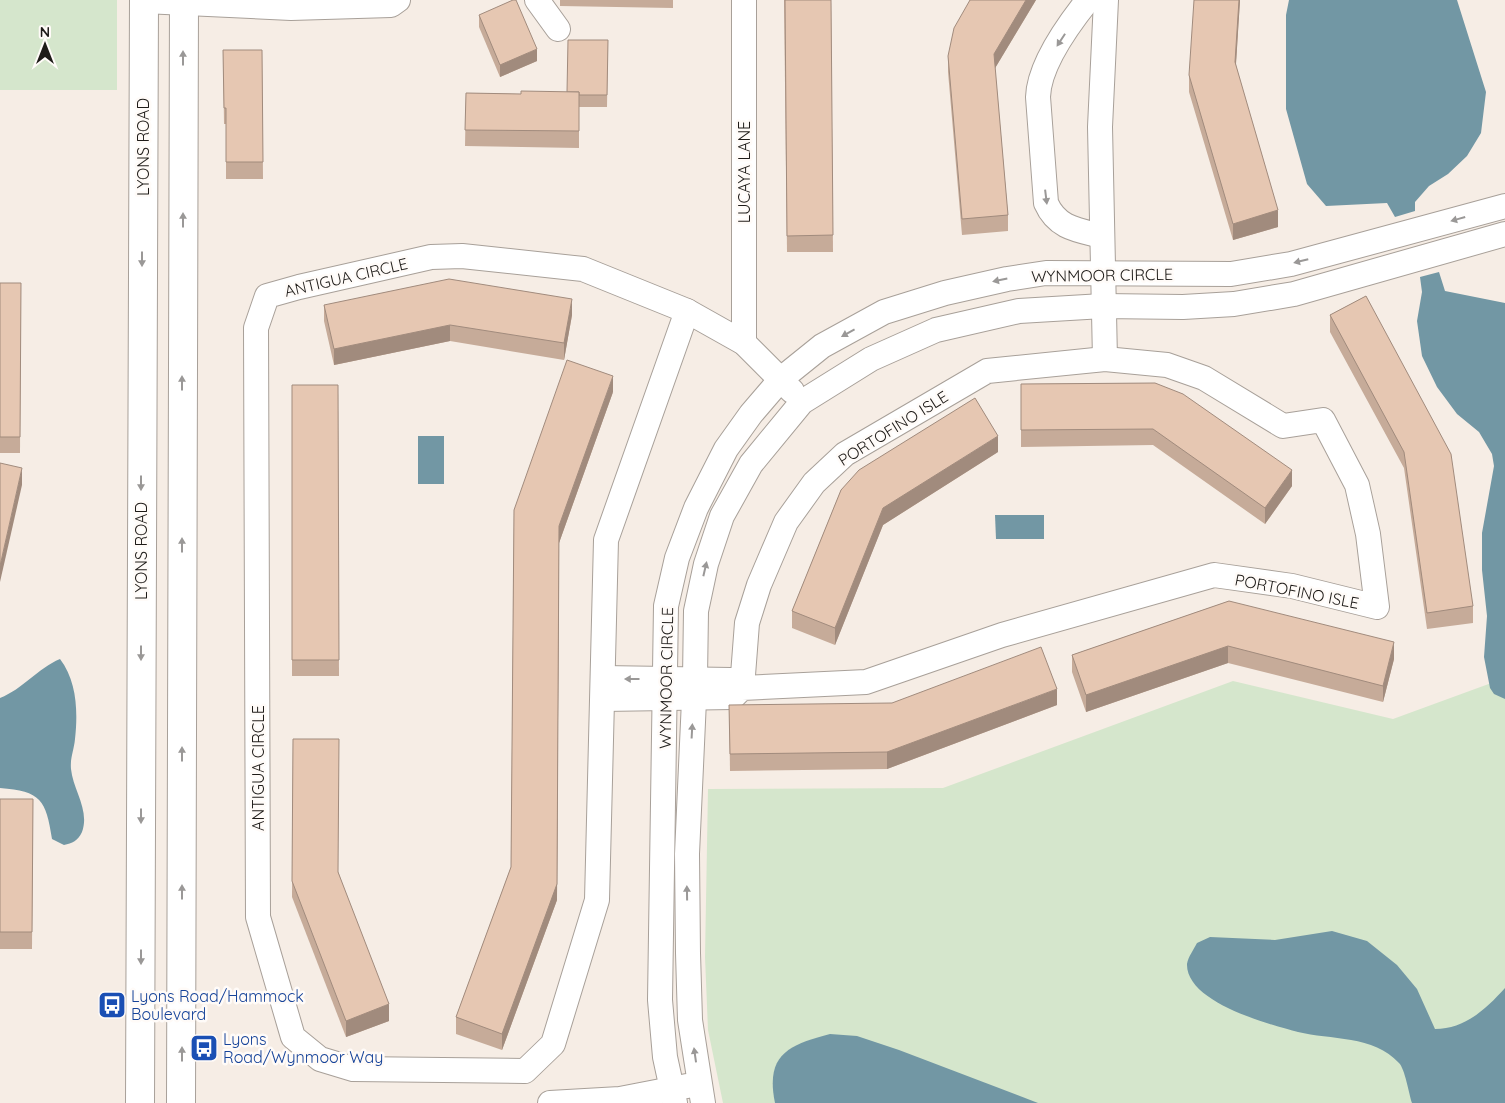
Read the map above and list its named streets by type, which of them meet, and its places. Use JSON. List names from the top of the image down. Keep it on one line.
{"streets":{"main road":["LYONS ROAD"],"street":["LUCAYA LANE","WYNMOOR CIRCLE","ANTIGUA CIRCLE","PORTOFINO ISLE"]},"crossings":[["LUCAYA LANE","ANTIGUA CIRCLE"],["WYNMOOR CIRCLE","ANTIGUA CIRCLE"],["WYNMOOR CIRCLE","PORTOFINO ISLE"]],"places":{"bus stop":["Lyons Road/Hammock Boulevard","Lyons Road/Wynmoor Way"]},"north":"top"}
